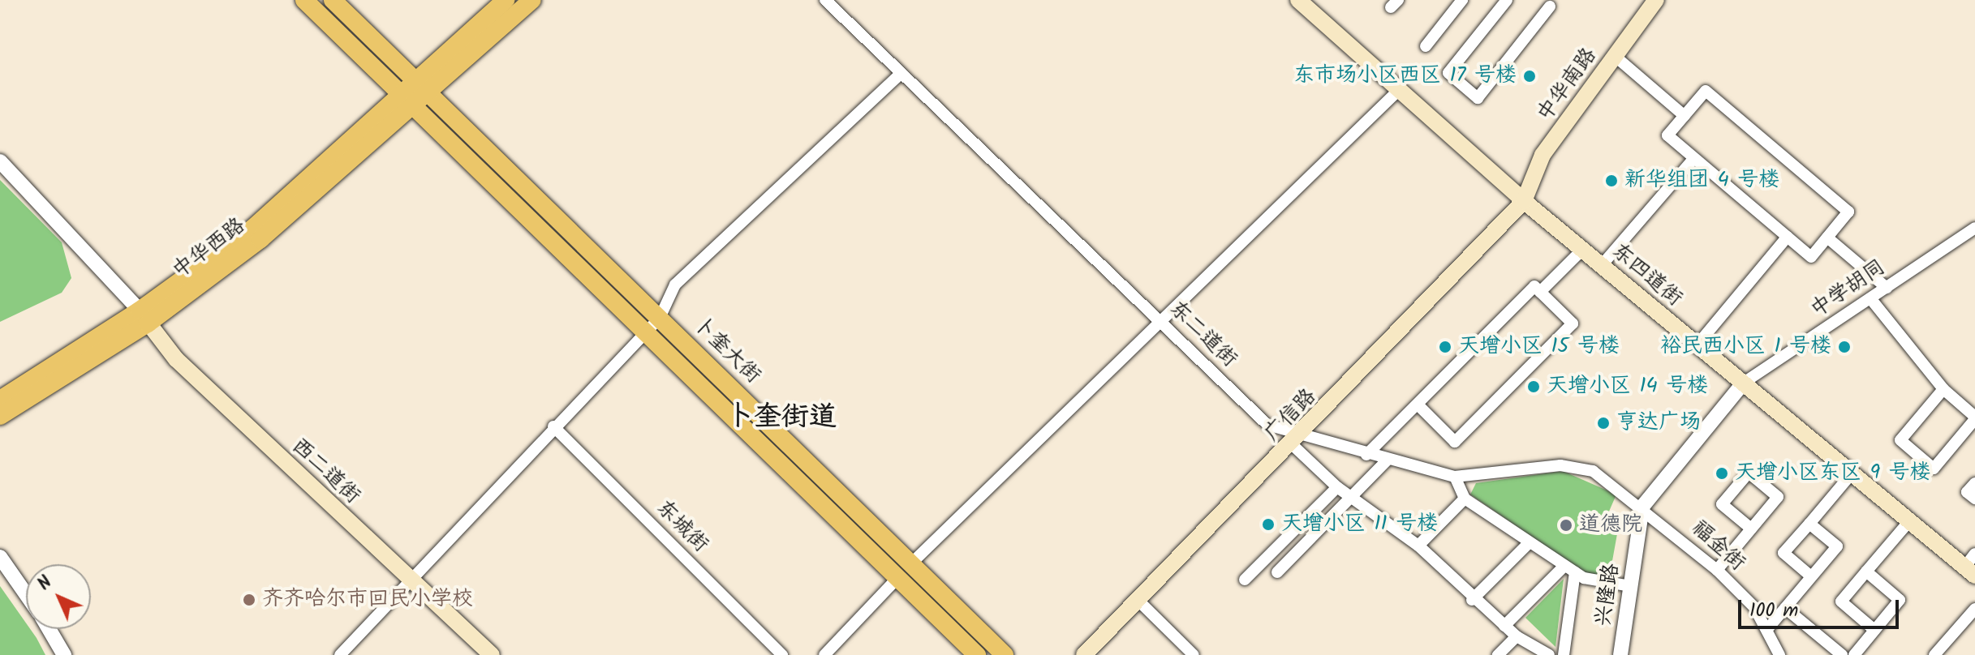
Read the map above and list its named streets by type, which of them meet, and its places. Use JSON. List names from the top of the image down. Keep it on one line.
{"streets":{"main road":["中华南路","中华西路","东四道街","卜奎大街","广信路","西二道街"],"street":["中学胡同","东二道街","东城街","福金街","兴隆路"]},"crossings":[["中华南路","东四道街"],["中华南路","广信路"],["中华西路","卜奎大街"],["中华西路","西二道街"],["东四道街","中学胡同"],["东四道街","广信路"],["东二道街","广信路"],["东二道街","福金街"],["东二道街","兴隆路"],["福金街","兴隆路"]],"districts":["卜奎街道"],"places":["东市场小区西区 17 号楼","新华组团 4 号楼","天增小区 15 号楼","裕民西小区 1 号楼","天增小区 14 号楼","亨达广场","天增小区东区 9 号楼","天增小区 11 号楼","道德院","齐齐哈尔市回民小学校"],"scale_bar":"100 m","north":"top left"}
